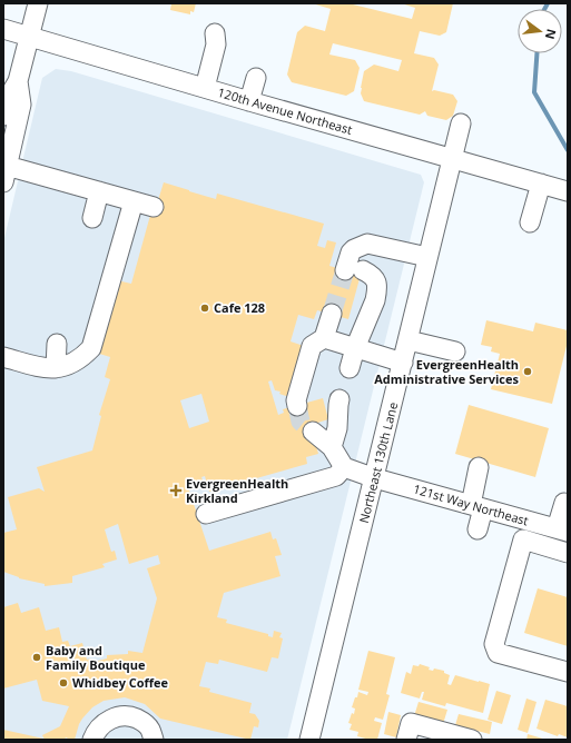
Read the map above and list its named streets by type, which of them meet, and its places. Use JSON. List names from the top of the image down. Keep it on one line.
{"streets":{"street":["120th Avenue Northeast","Northeast 130th Lane","121st Way Northeast"]},"crossings":[["120th Avenue Northeast","Northeast 130th Lane"],["Northeast 130th Lane","121st Way Northeast"]],"places":{"other":["Cafe 128","EvergreenHealth Administrative Services","Baby and Family Boutique","Whidbey Coffee"],"health":["EvergreenHealth Kirkland"]},"north":"right"}
